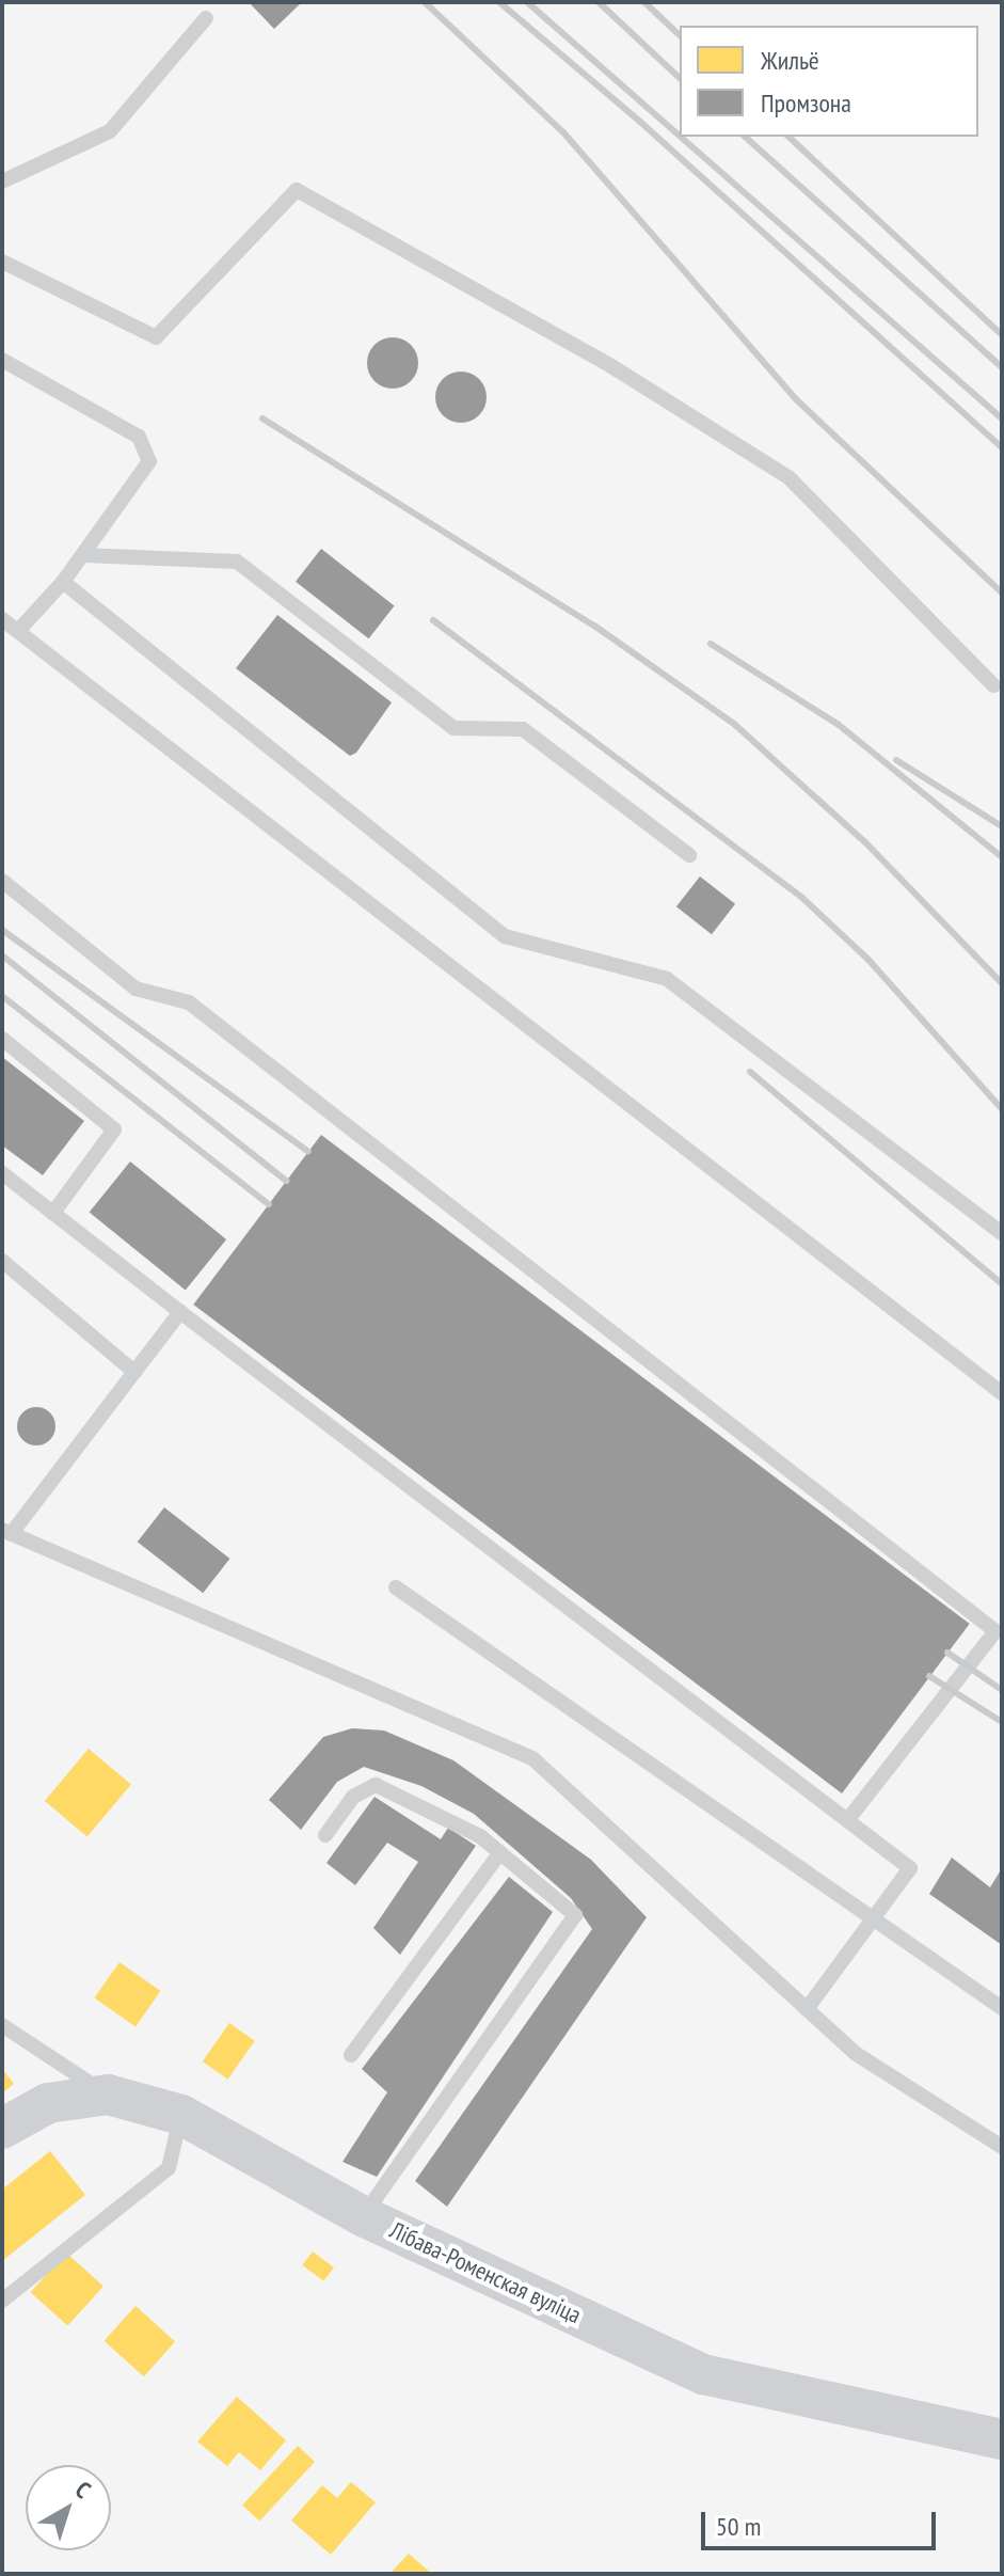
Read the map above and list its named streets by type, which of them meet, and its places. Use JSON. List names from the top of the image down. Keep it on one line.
{"streets":{"main road":["Лібава-Роменская вуліца"]},"legend":["Жильё","Промзона"],"scale_bar":"50 m","north":"top right"}
